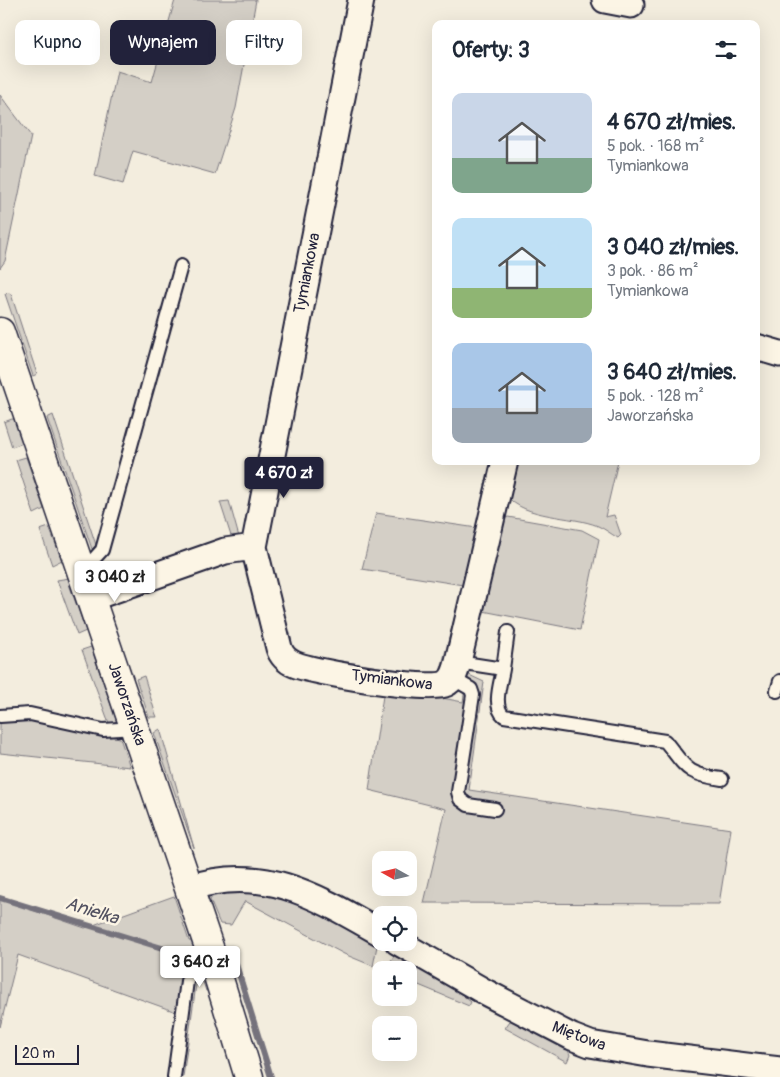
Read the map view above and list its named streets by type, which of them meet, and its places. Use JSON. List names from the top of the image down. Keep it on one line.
{"streets":{"street":["Tymiankowa","Jaworzańska","Miętowa"]},"water":["Anielka"],"scale_bar":"20 m","north":"left","page":{"chip":["Kupno","Wynajem","Filtry"],"heading":"Oferty: 3","list":[{"name":"4 670 zł/mies.","note":"5 pok. · 168 m² · Tymiankowa"},{"name":"3 040 zł/mies.","note":"3 pok. · 86 m² · Tymiankowa"},{"name":"3 640 zł/mies.","note":"5 pok. · 128 m² · Jaworzańska"}],"price":["4 670 zł","3 040 zł","3 640 zł"],"map_buttons":["+","−"],"scale":"20 m"}}
